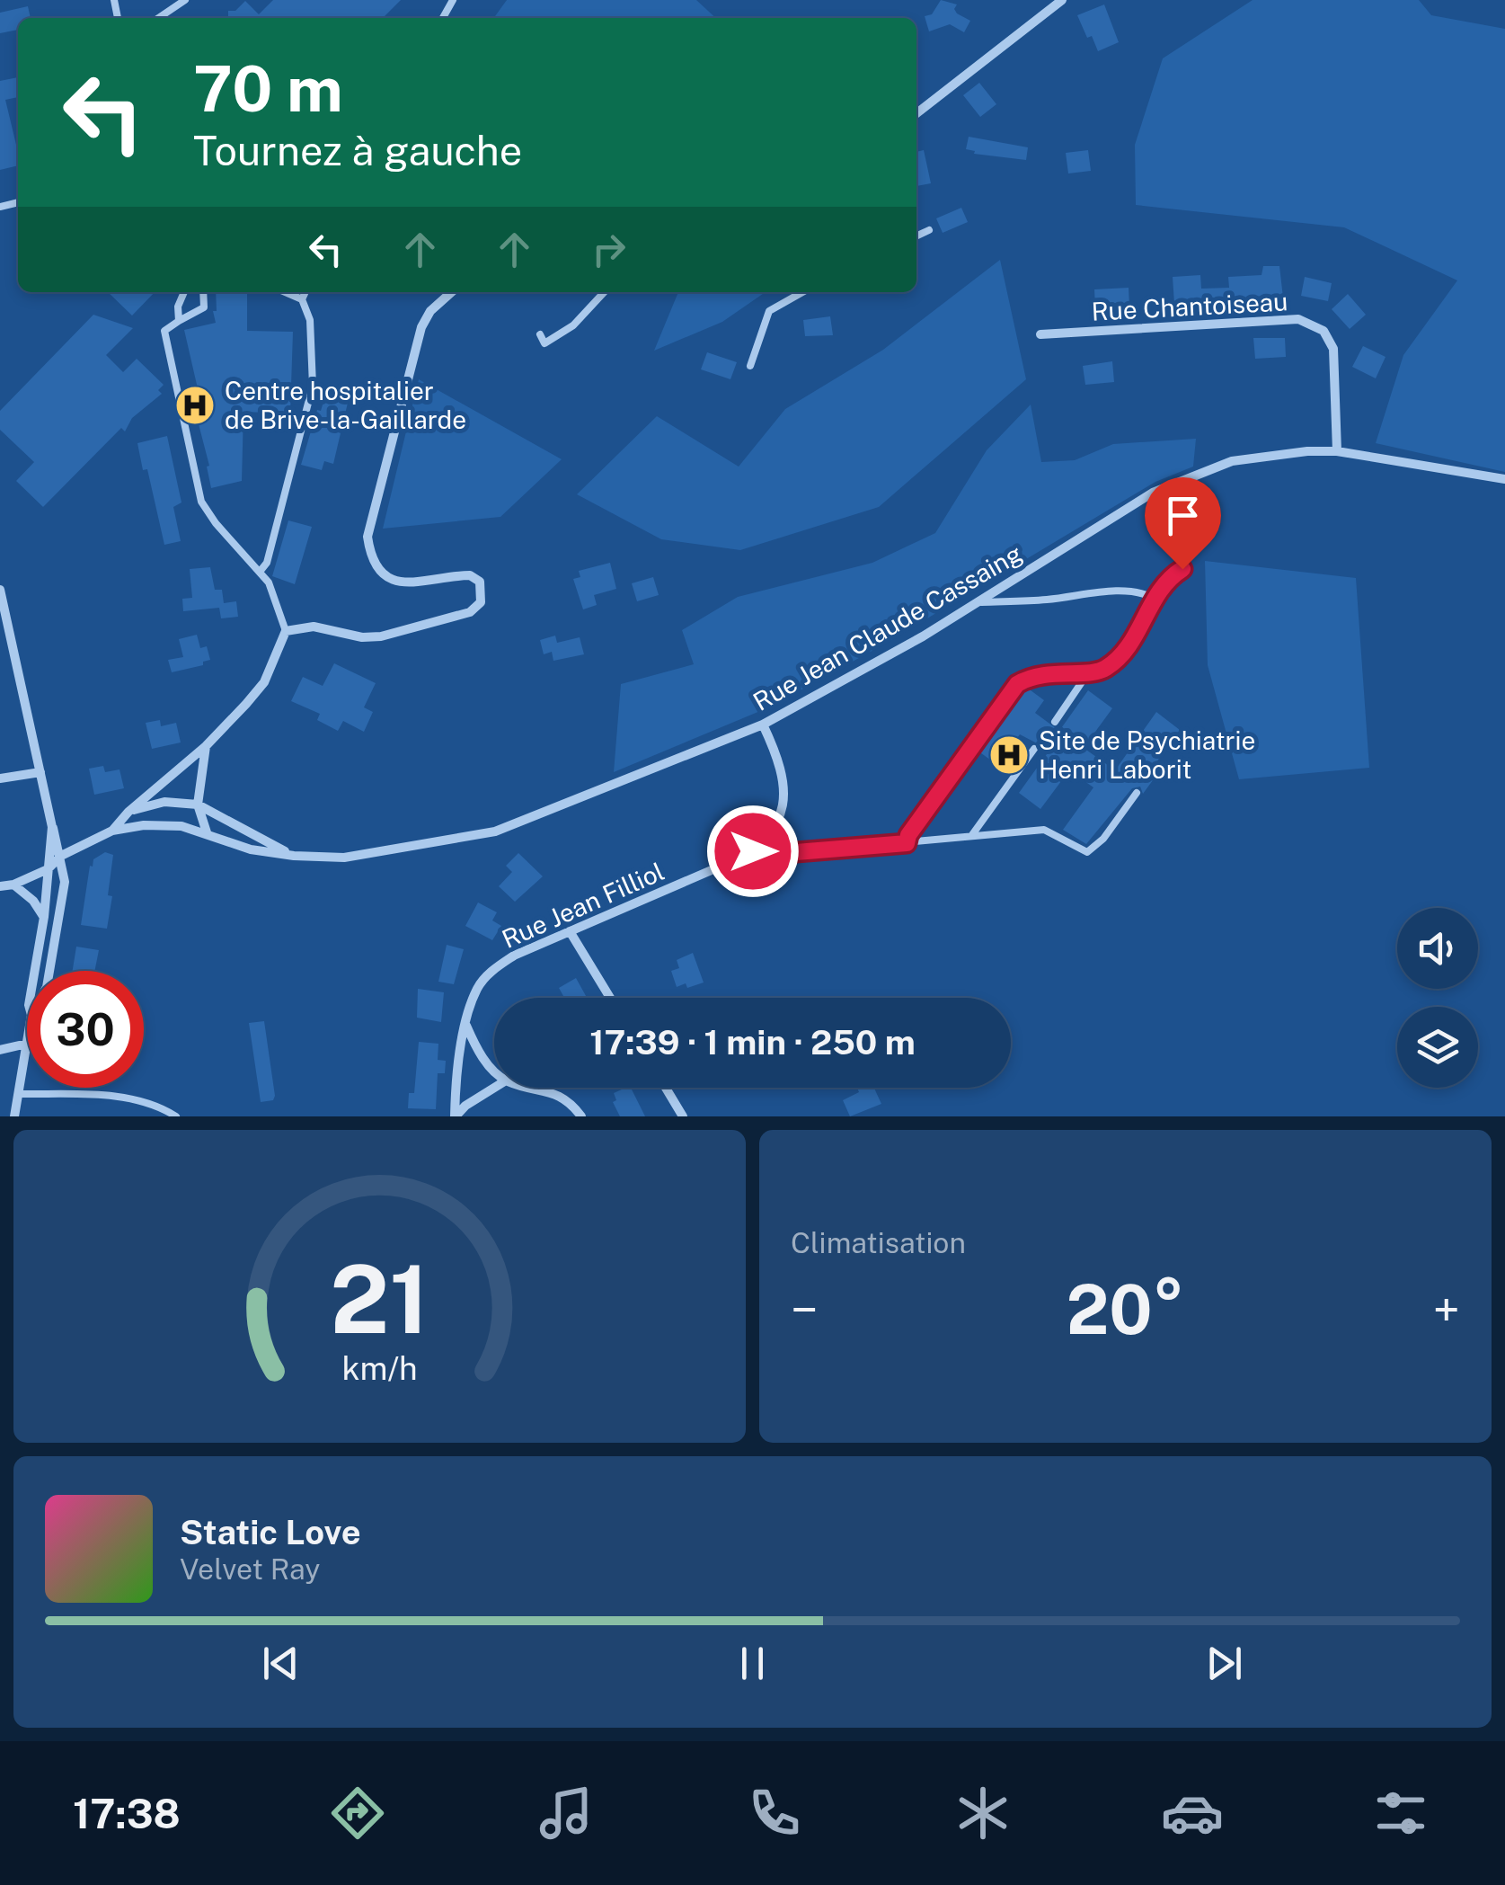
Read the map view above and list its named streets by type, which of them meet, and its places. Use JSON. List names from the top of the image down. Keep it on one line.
{"streets":{"street":["Rue Chantoiseau","Rue Jean Claude Cassaing","Rue Jean Filliol"]},"crossings":[["Rue Chantoiseau","Rue Jean Claude Cassaing"]],"places":{"hospital":["Centre hospitalier de Brive-la-Gaillarde","Site de Psychiatrie Henri Laborit"]},"page":{"turn":["70 m","Tournez à gauche"],"limit":"30","trip":"17:39 · 1 min · 250 m","tile":"Climatisation","heat":["−","20°","+"],"song":["Static Love","Velvet Ray"],"tabs":"17:38","gauge":["21","km/h"]}}
